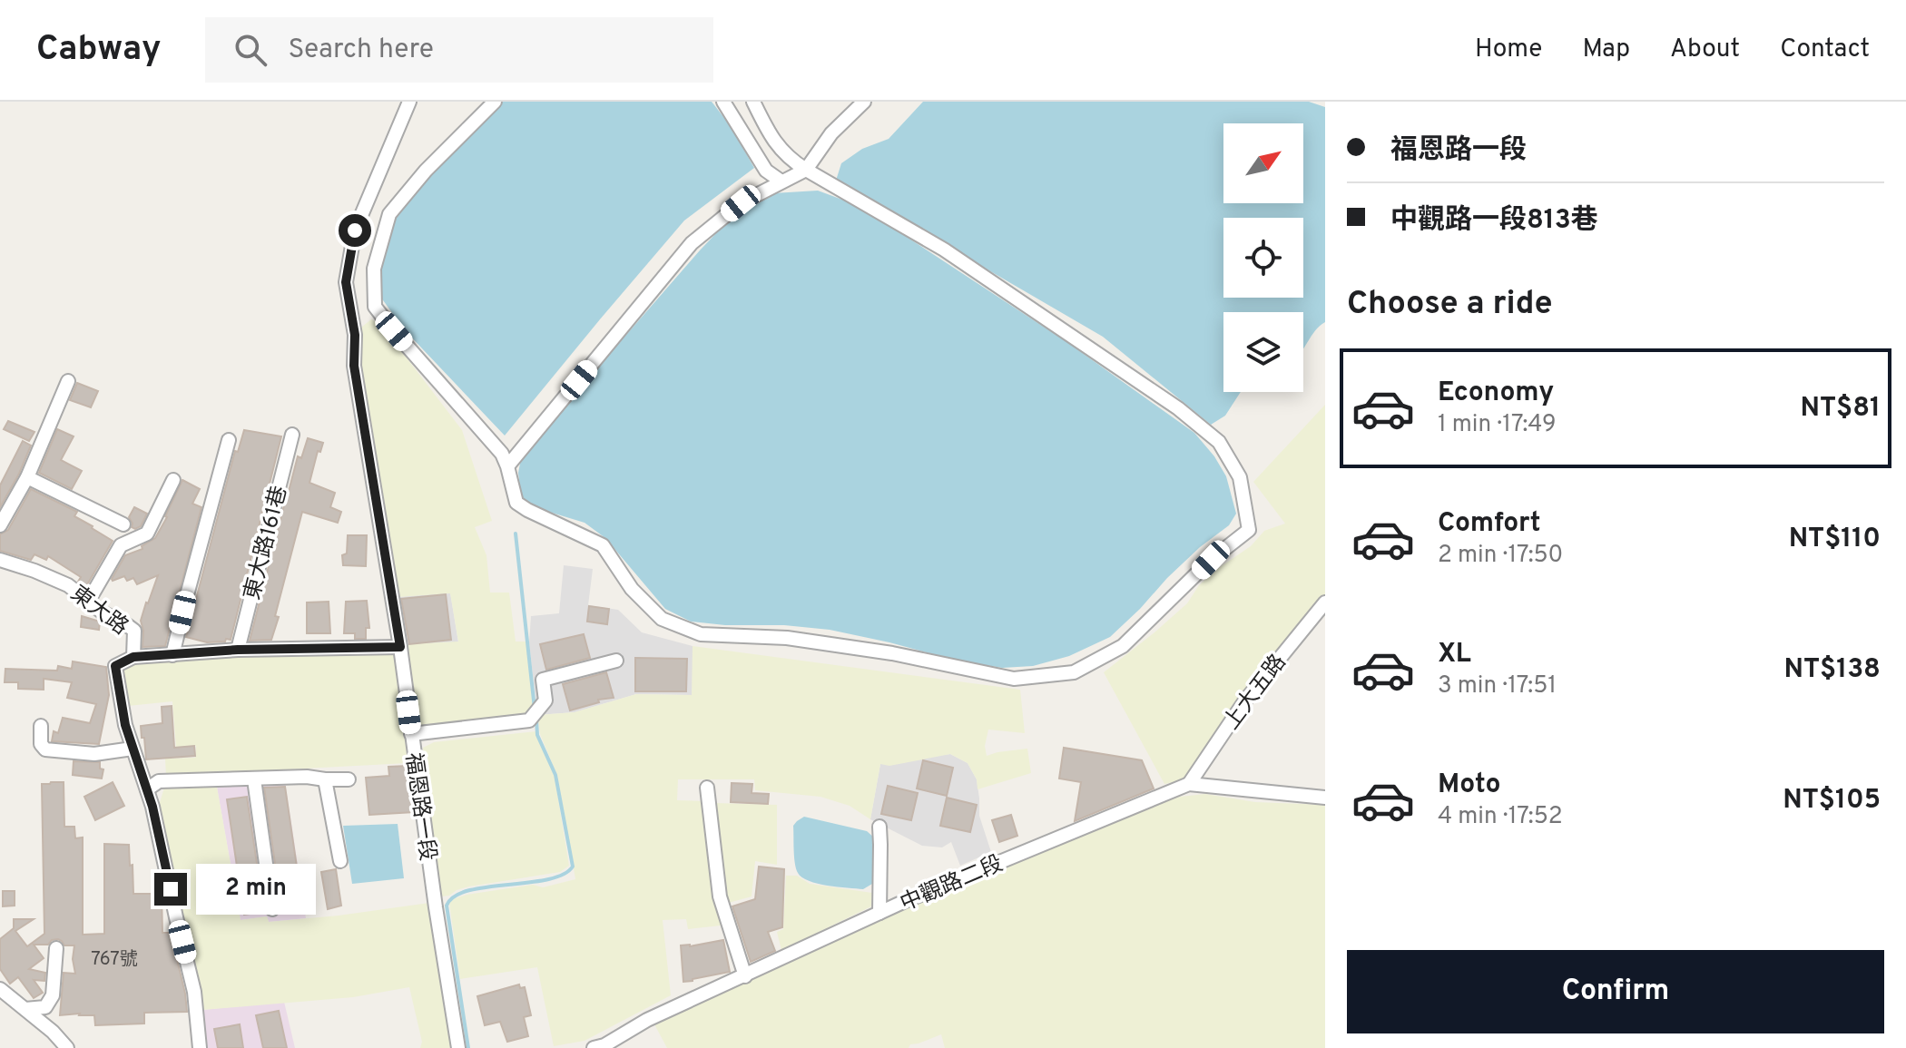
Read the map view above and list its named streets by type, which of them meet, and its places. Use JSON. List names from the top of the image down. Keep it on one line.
{"streets":{"street":["東大路161巷","東大路","上大五路","福恩路一段","中觀路二段"]},"crossings":[["東大路161巷","東大路"],["東大路","福恩路一段"],["上大五路","中觀路二段"]],"house_numbers":["767號"],"north":"top right","page":{"header":"Cabway","search":"Search here","nav":["Home","Map","About","Contact"],"banner":["福恩路一段","中觀路一段813巷"],"heading":"Choose a ride","list":[{"name":"Economy","note":"1 min · 17:49","value":"NT$81"},{"name":"Comfort","note":"2 min · 17:50","value":"NT$110"},{"name":"XL","note":"3 min · 17:51","value":"NT$138"},{"name":"Moto","note":"4 min · 17:52","value":"NT$105"}],"bubble":"2 min","buttons":"Confirm"}}
